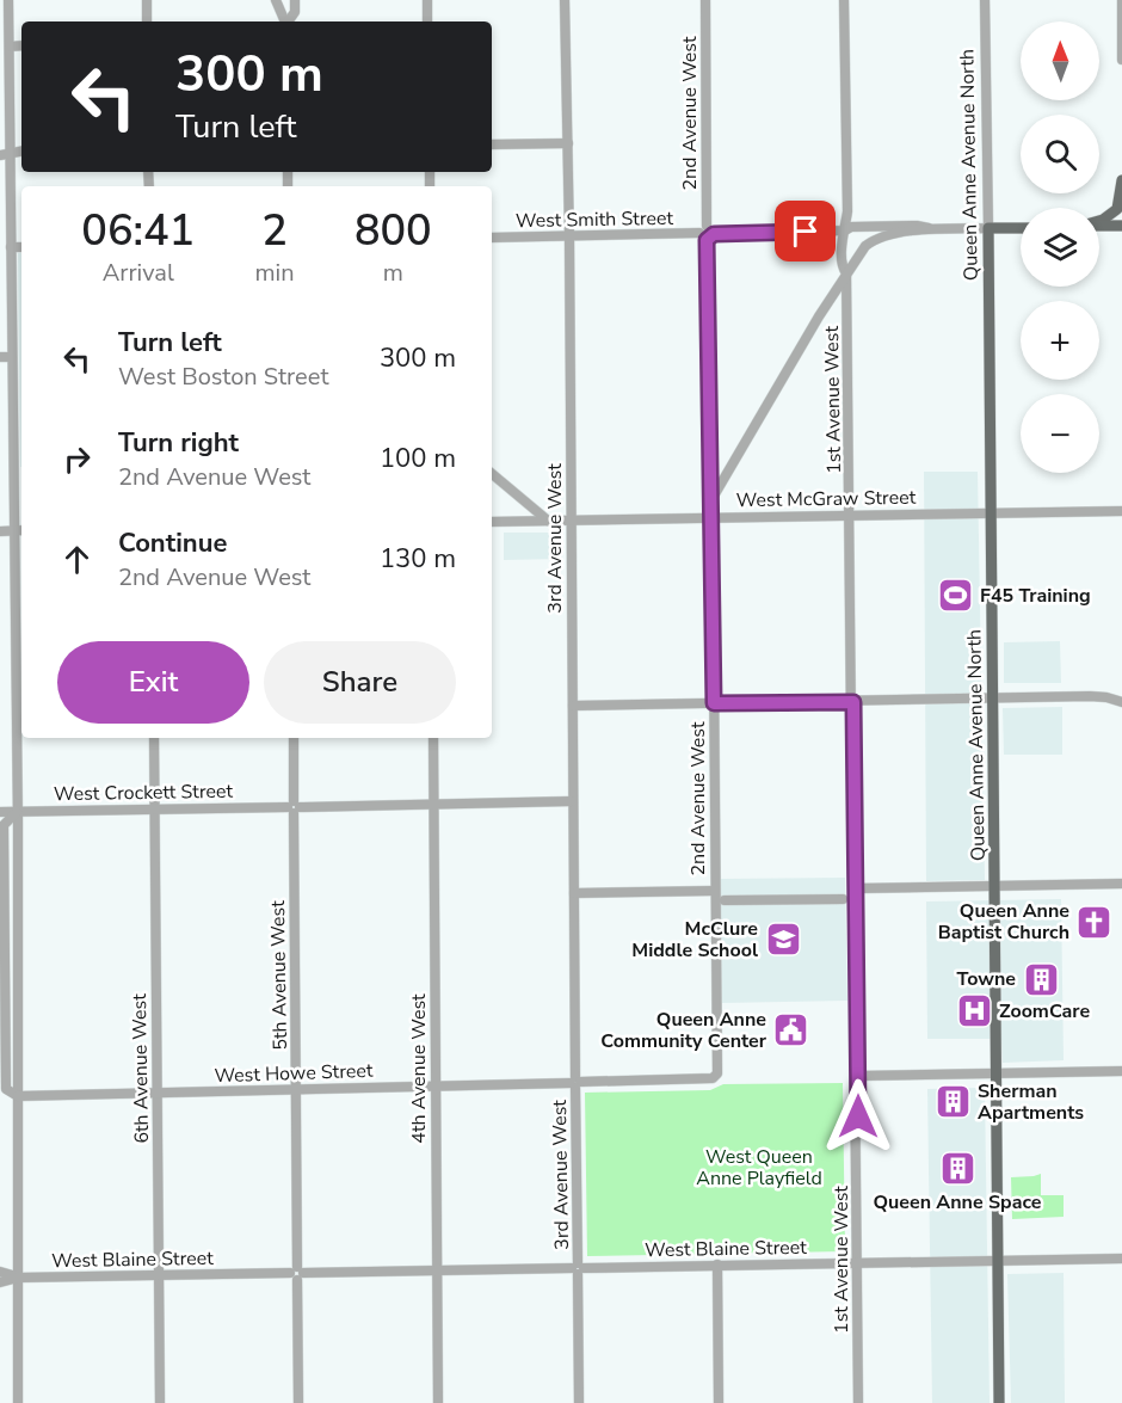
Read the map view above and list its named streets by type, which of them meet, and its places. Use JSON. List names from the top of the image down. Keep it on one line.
{"streets":{"main road":["Queen Anne Avenue North"],"street":["2nd Avenue West","West Smith Street","1st Avenue West","West McGraw Street","3rd Avenue West","West Crockett Street","5th Avenue West","6th Avenue West","4th Avenue West","West Howe Street","West Blaine Street"]},"crossings":[["2nd Avenue West","West Smith Street"],["2nd Avenue West","West McGraw Street"],["2nd Avenue West","West Howe Street"],["Queen Anne Avenue North","West Smith Street"],["Queen Anne Avenue North","West McGraw Street"],["Queen Anne Avenue North","West Blaine Street"],["West Smith Street","1st Avenue West"],["West Smith Street","3rd Avenue West"],["1st Avenue West","West McGraw Street"],["1st Avenue West","West Blaine Street"],["West McGraw Street","3rd Avenue West"],["3rd Avenue West","West Crockett Street"],["3rd Avenue West","West Howe Street"],["3rd Avenue West","West Blaine Street"],["West Crockett Street","5th Avenue West"],["West Crockett Street","6th Avenue West"],["West Crockett Street","4th Avenue West"],["5th Avenue West","West Howe Street"],["5th Avenue West","West Blaine Street"],["6th Avenue West","West Howe Street"],["6th Avenue West","West Blaine Street"],["4th Avenue West","West Howe Street"],["4th Avenue West","West Blaine Street"]],"parks":["West Queen Anne Playfield"],"places":{"sports":["F45 Training"],"church":["Queen Anne Baptist Church"],"school or university":["McClure Middle School"],"building":["Towne","Sherman Apartments","Queen Anne Space"],"hospital":["ZoomCare"],"public building":["Queen Anne Community Center"]},"north":"top","page":{"map_buttons":["+","−"],"turn":["300 m","Turn left"],"eta":["06:41","Arrival","2","min","800","m"],"list":[{"name":"Turn left","note":"West Boston Street","value":"300 m"},{"name":"Turn right","note":"2nd Avenue West","value":"100 m"},{"name":"Continue","note":"2nd Avenue West","value":"130 m"}],"buttons":["Exit","Share"]}}
